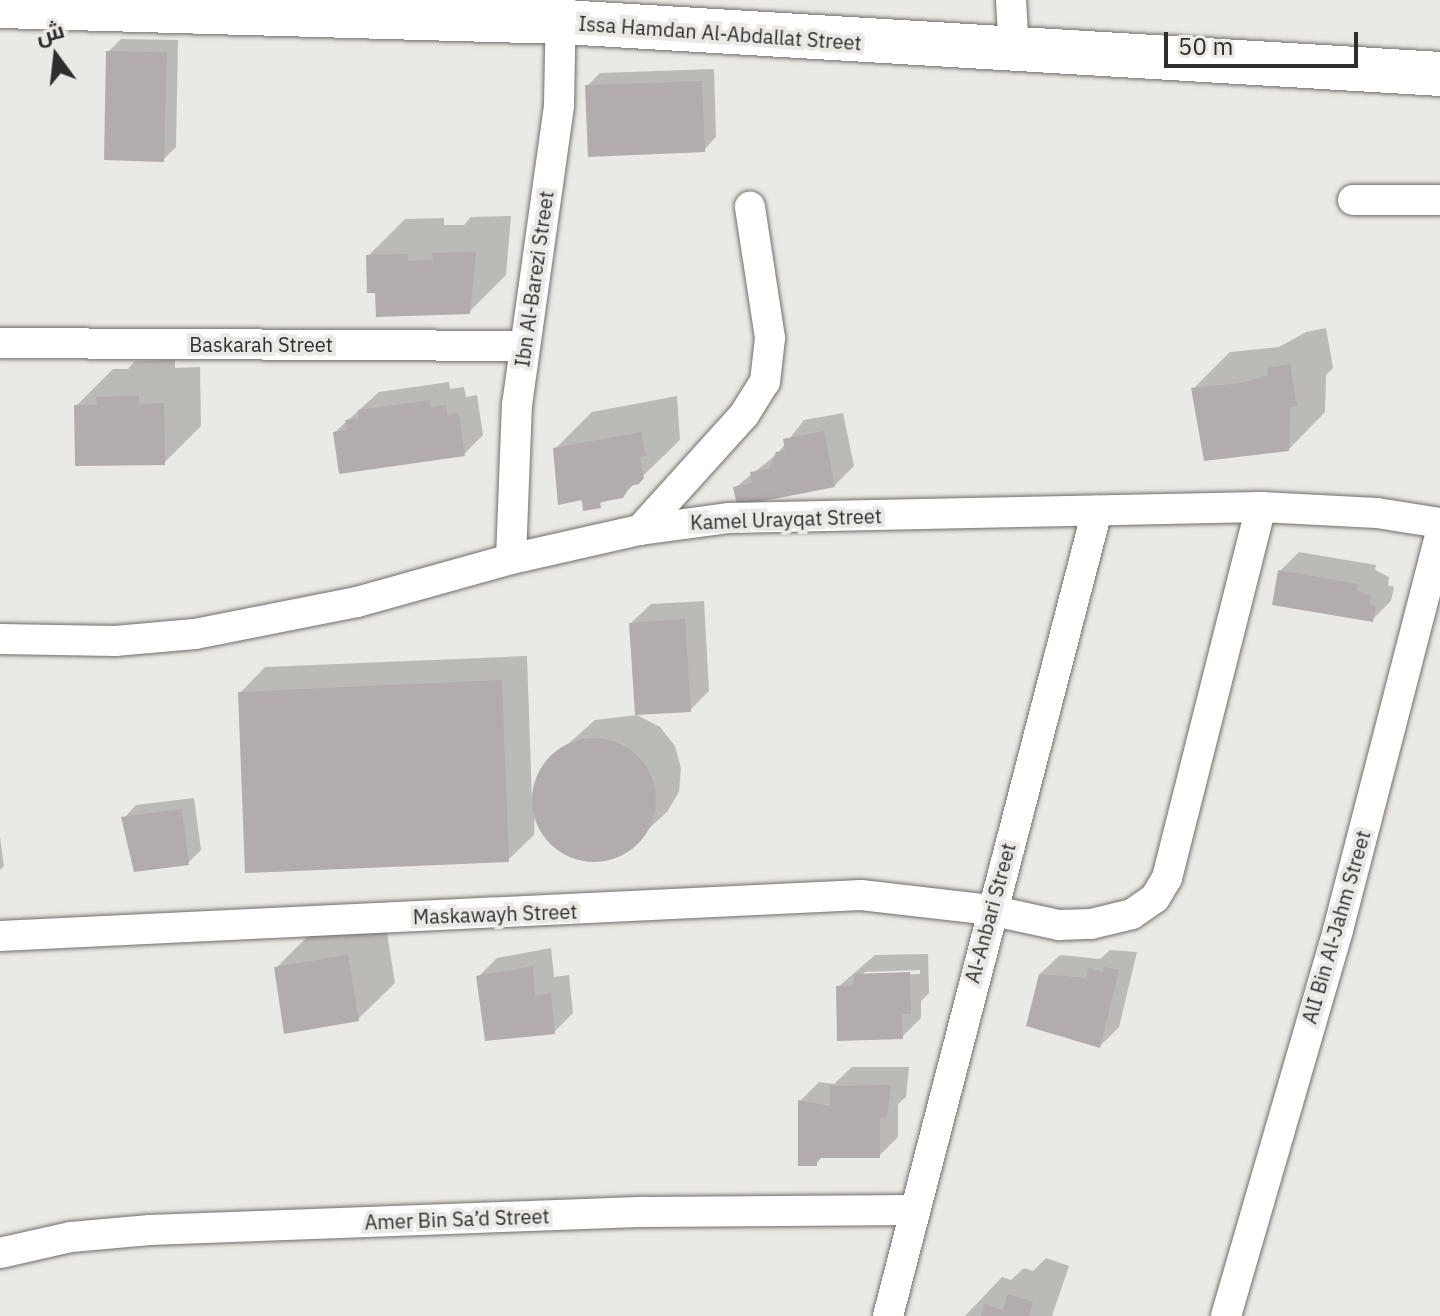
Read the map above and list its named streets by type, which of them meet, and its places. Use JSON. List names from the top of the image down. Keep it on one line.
{"streets":{"street":["Issa Hamdan Al-Abdallat Street","Ibn Al-Barezi Street","Baskarah Street","Kamel Urayqat Street","Al-Anbari Street","Maskawayh Street","AlI Bin Al-Jahm Street","Amer Bin Sa’d Street"]},"crossings":[["Issa Hamdan Al-Abdallat Street","Ibn Al-Barezi Street"],["Ibn Al-Barezi Street","Baskarah Street"],["Ibn Al-Barezi Street","Kamel Urayqat Street"],["Kamel Urayqat Street","Al-Anbari Street"],["Kamel Urayqat Street","Maskawayh Street"],["Al-Anbari Street","Maskawayh Street"],["Al-Anbari Street","Amer Bin Sa’d Street"]],"scale_bar":"50 m","north":"top"}
